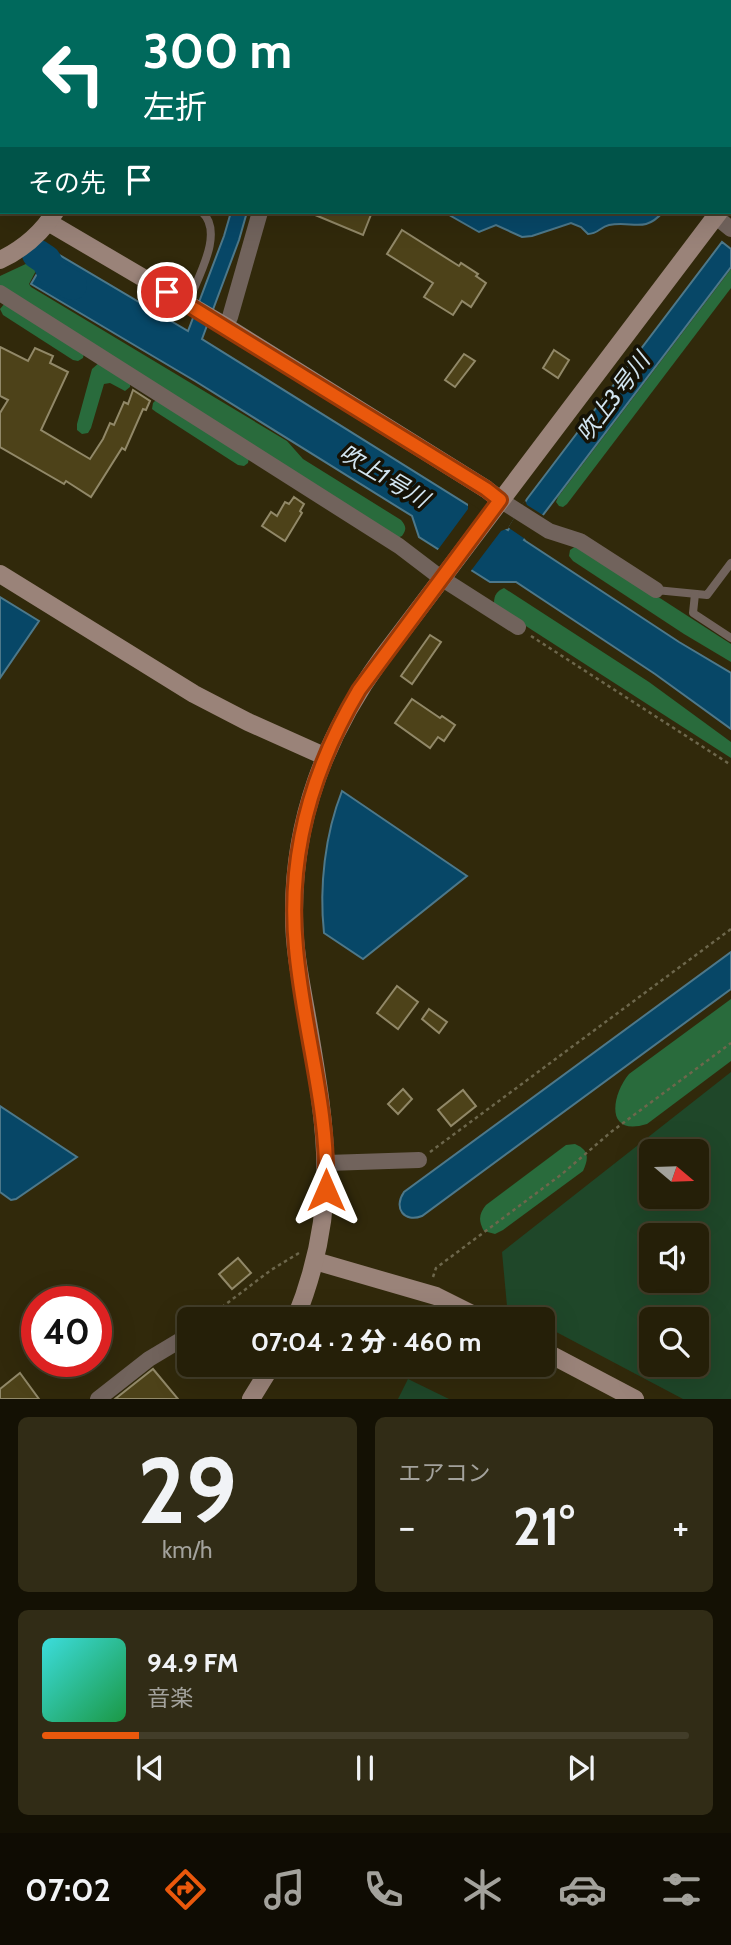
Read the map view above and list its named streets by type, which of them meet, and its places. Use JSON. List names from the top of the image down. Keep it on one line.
{"water":["吹上3号川","吹上1号川"],"north":"right","page":{"turn":["300 m","左折"],"then":"その先","limit":"40","trip":"07:04 · 2 分 · 460 m","tile":[["29","km/h"],"エアコン"],"heat":["−","21°","+"],"song":["94.9 FM","音楽"],"tabs":"07:02"}}
